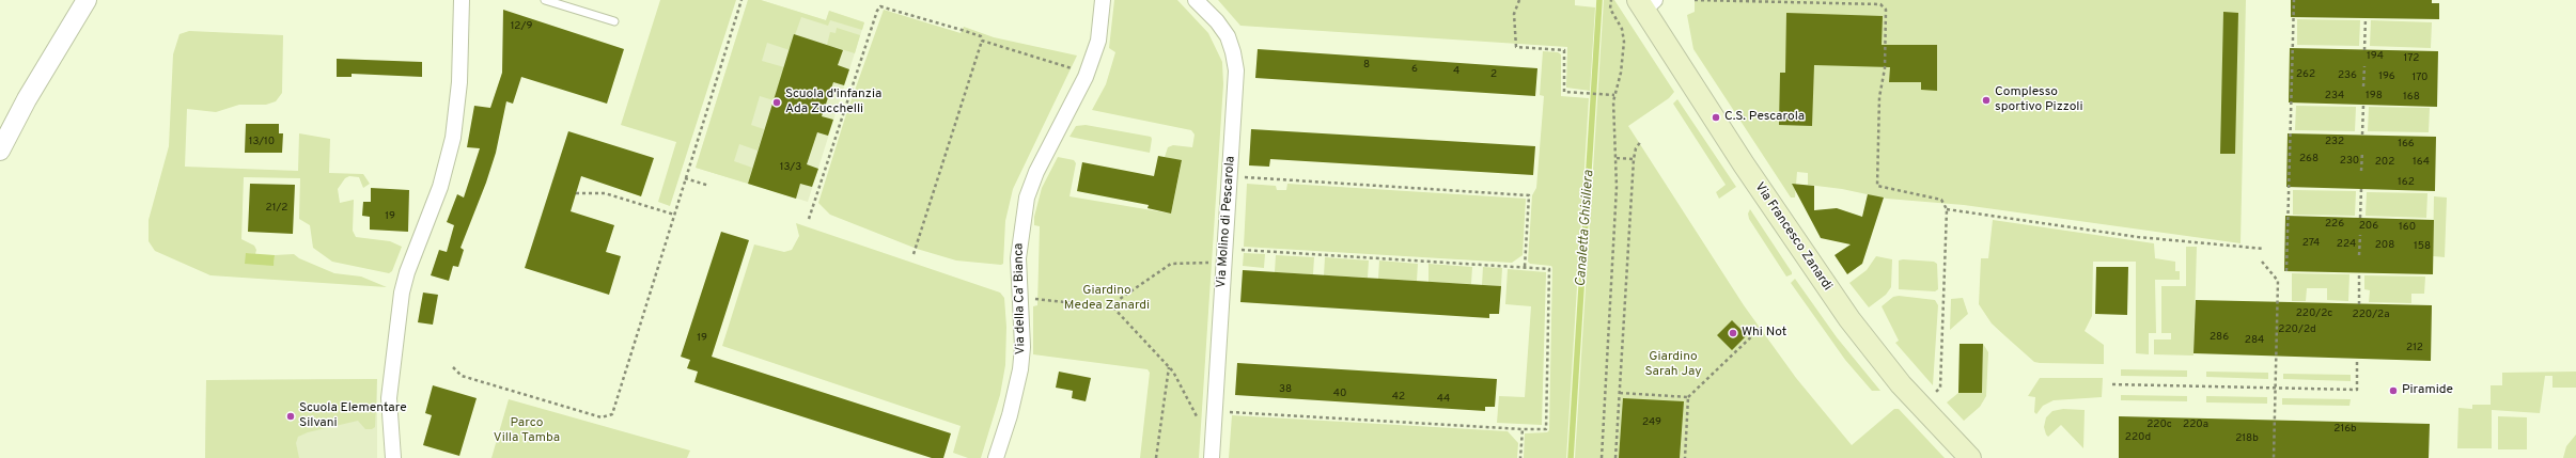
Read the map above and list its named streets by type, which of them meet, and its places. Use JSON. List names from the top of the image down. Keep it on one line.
{"streets":{"main road":["Via Francesco Zanardi"],"street":["Via Molino di Pescarola","Via della Ca' Bianca"]},"water":["Canaletta Ghisiliera"],"parks":["Giardino Medea Zanardi","Giardino Sarah Jay","Parco Villa Tamba"],"places":["Complesso sportivo Pizzoli","Scuola d'infanzia Ada Zucchelli","C.S. Pescarola","Whi Not","Piramide","Scuola Elementare Silvani"],"house_numbers":["12/9","194","172","8","6","4","2","262","236","196","170","234","198","168","13/10","232","166","268","230","202","164","13/3","162","21/2","19","226","206","160","274","224","208","158","220/2c","220/2a","220/2d","286","19","284","212","38","40","42","44","249","220c","220a","216b","220d","218b"]}
